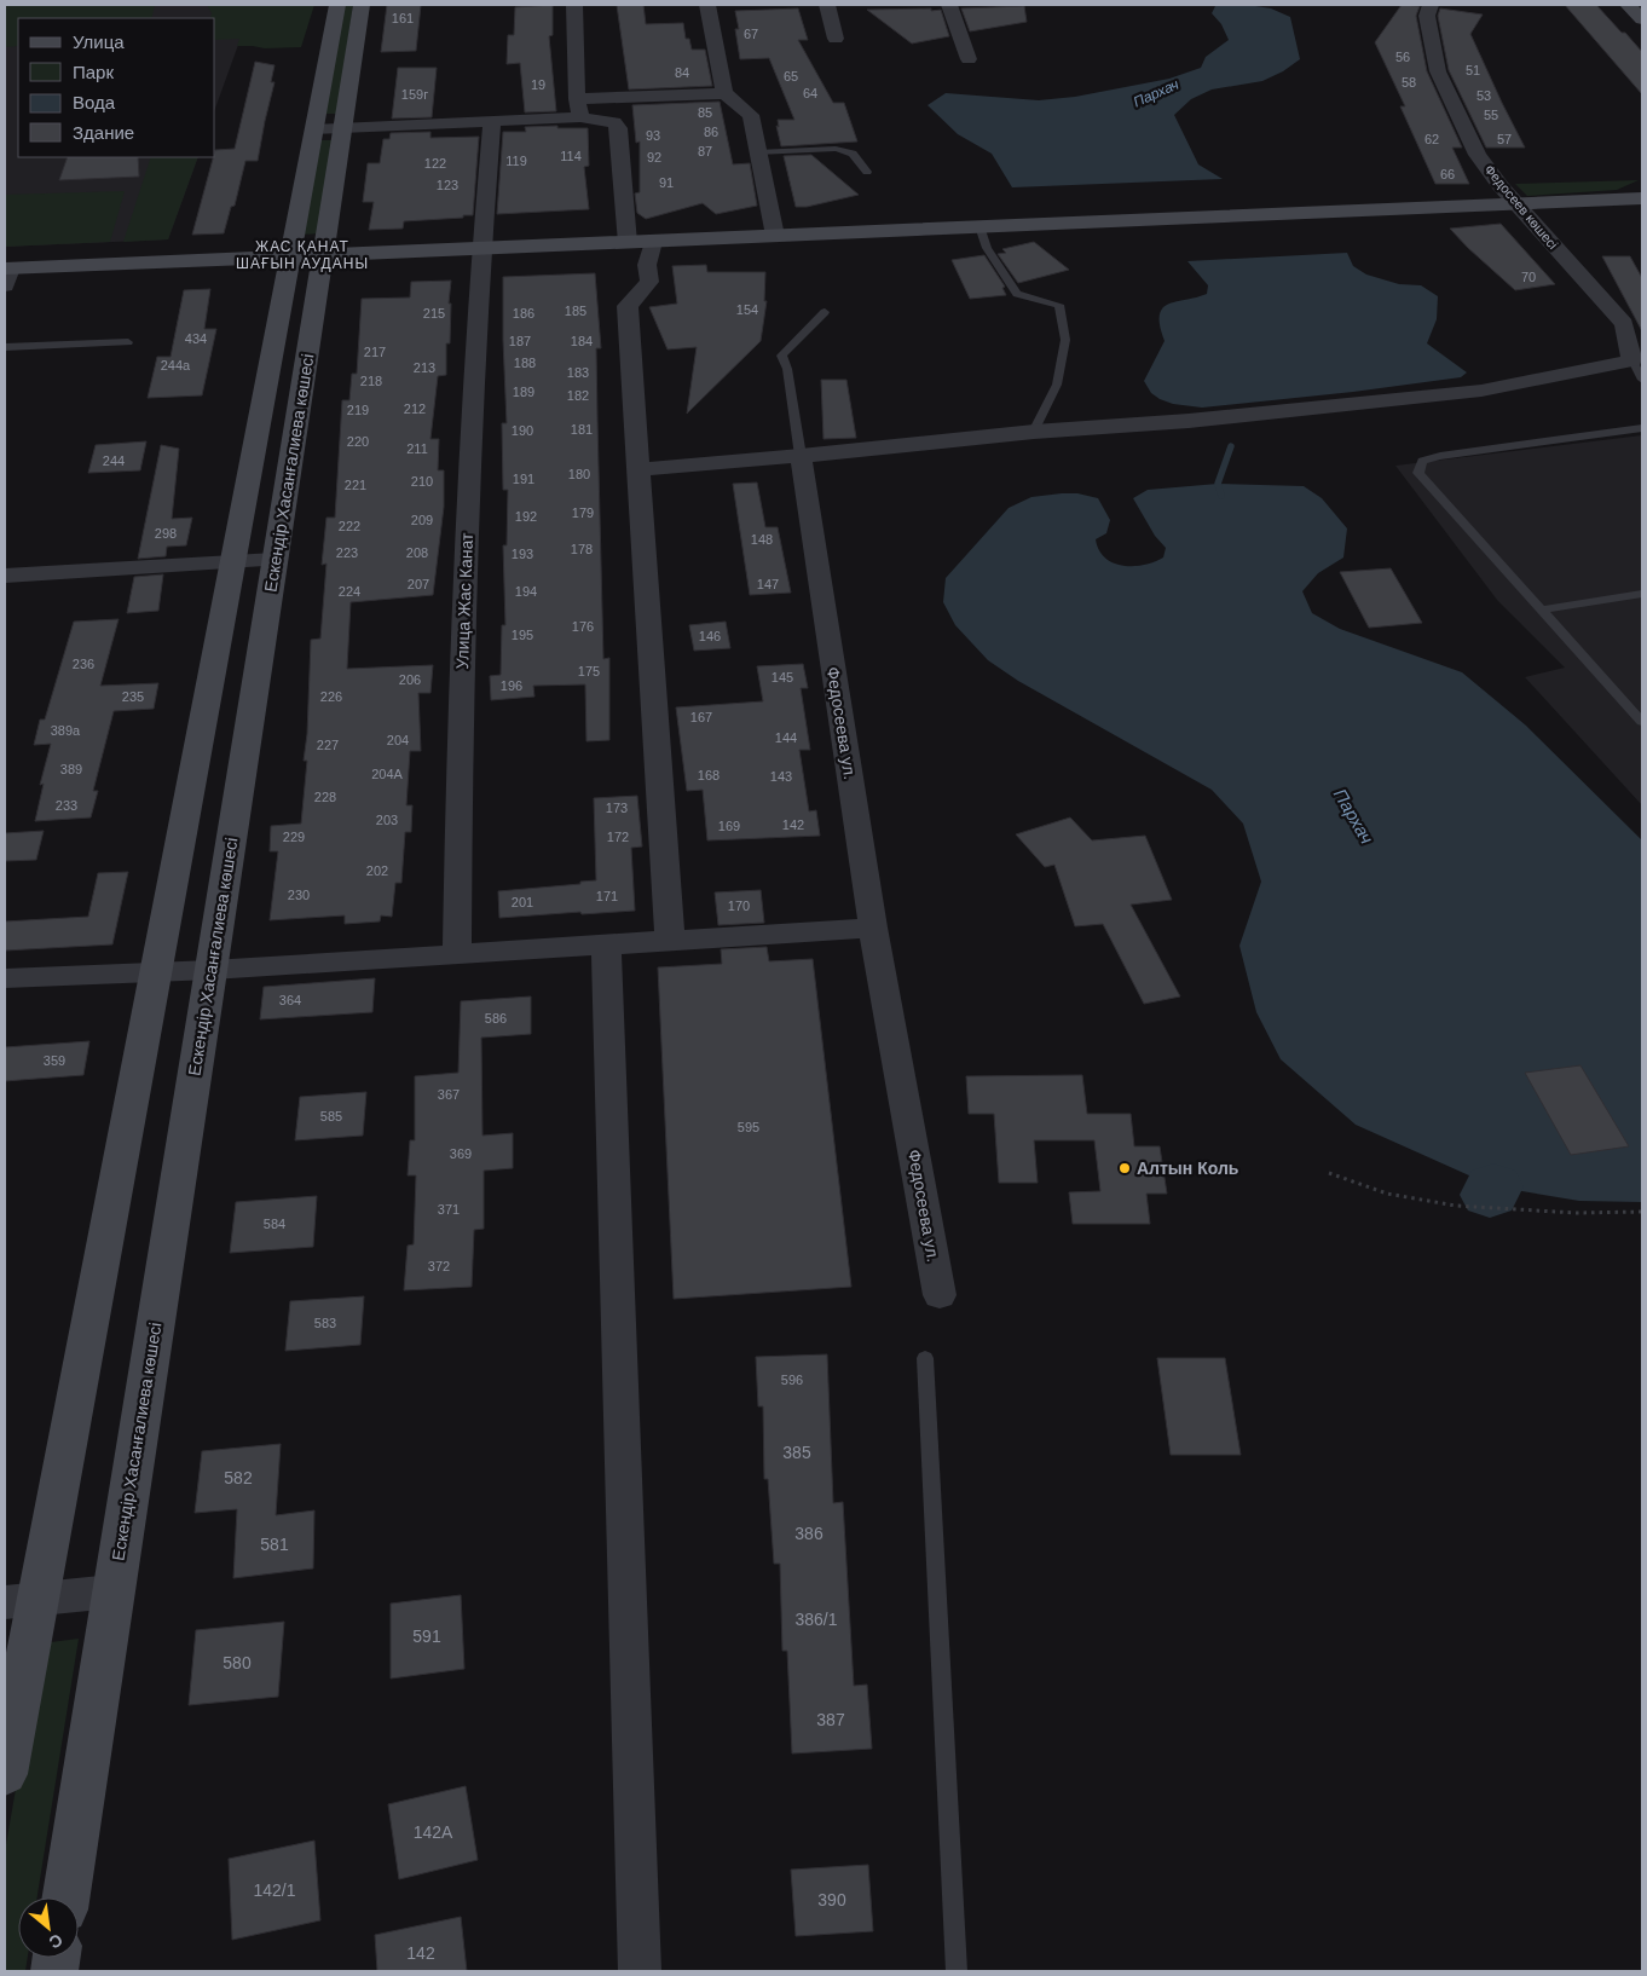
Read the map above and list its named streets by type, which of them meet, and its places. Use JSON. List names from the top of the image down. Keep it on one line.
{"streets":{"street":["Федосеев көшесі","Ескендір Хасанғалиева көшесі","Улица Жас Канат","Федосеева ул."]},"districts":["ЖАС ҚАНАТ ШАҒЫН АУДАНЫ"],"water":["Пархач"],"places":["Алтын Коль"],"house_numbers":["161","67","56","51","84","65","58","19","64","159г","53","85","55","86","93","62","57","87","114","92","119","122","66","91","123","70","154","185","215","186","434","187","184","217","188","244а","213","183","218","189","182","212","219","181","190","220","211","244","180","191","210","221","179","192","209","222","298","148","178","223","208","193","207","147","224","194","176","195","146","236","175","145","206","196","235","226","167","389а","144","204","227","389","204А","168","143","228","233","173","203","142","169","229","172","202","230","171","201","170","364","586","359","367","585","595","369","371","584","372","583","596","385","582","386","581","386/1","591","580","387","142А","142/1","390","142"],"legend":["Улица","Парк","Вода","Здание"],"north":"bottom right"}
